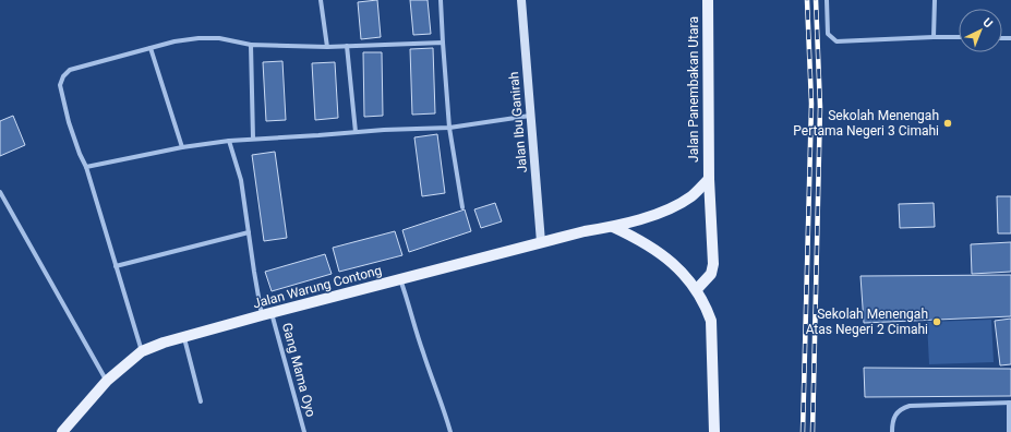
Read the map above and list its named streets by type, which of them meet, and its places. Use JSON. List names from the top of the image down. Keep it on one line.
{"streets":{"main road":["Jalan Panembakan Utara","Jalan Ibu Ganirah","Jalan Warung Contong"],"street":["Gang Mama Oyo"]},"crossings":[["Jalan Panembakan Utara","Jalan Warung Contong"],["Jalan Ibu Ganirah","Jalan Warung Contong"],["Jalan Warung Contong","Gang Mama Oyo"]],"places":["Sekolah Menengah Pertama Negeri 3 Cimahi","Sekolah Menengah Atas Negeri 2 Cimahi"],"north":"top right"}
